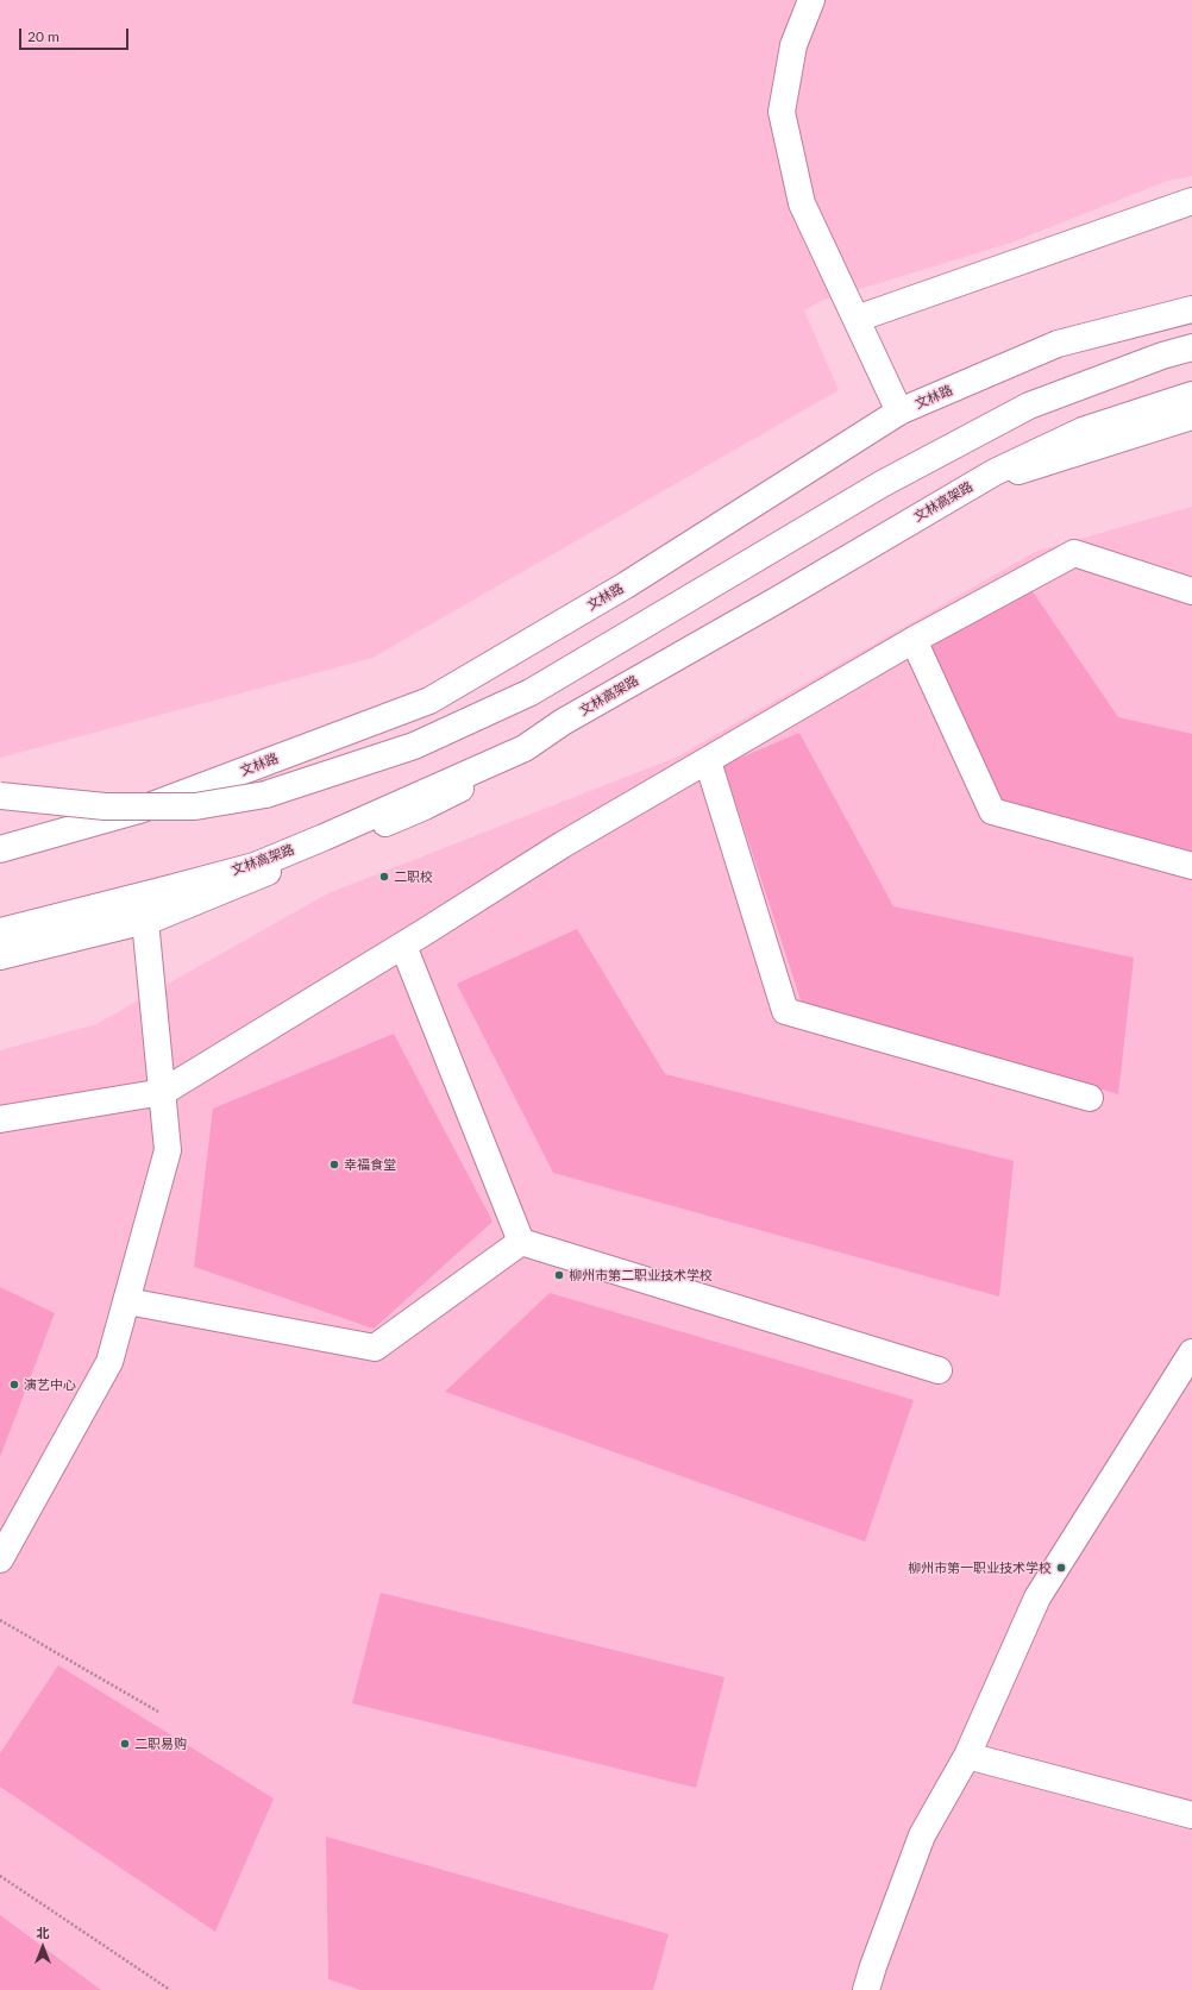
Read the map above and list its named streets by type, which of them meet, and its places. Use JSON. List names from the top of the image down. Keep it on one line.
{"streets":{"main road":["文林路","文林高架路"]},"places":["二职校","幸福食堂","柳州市第二职业技术学校","演艺中心","柳州市第一职业技术学校","二职易购"],"scale_bar":"20 m","north":"top"}
